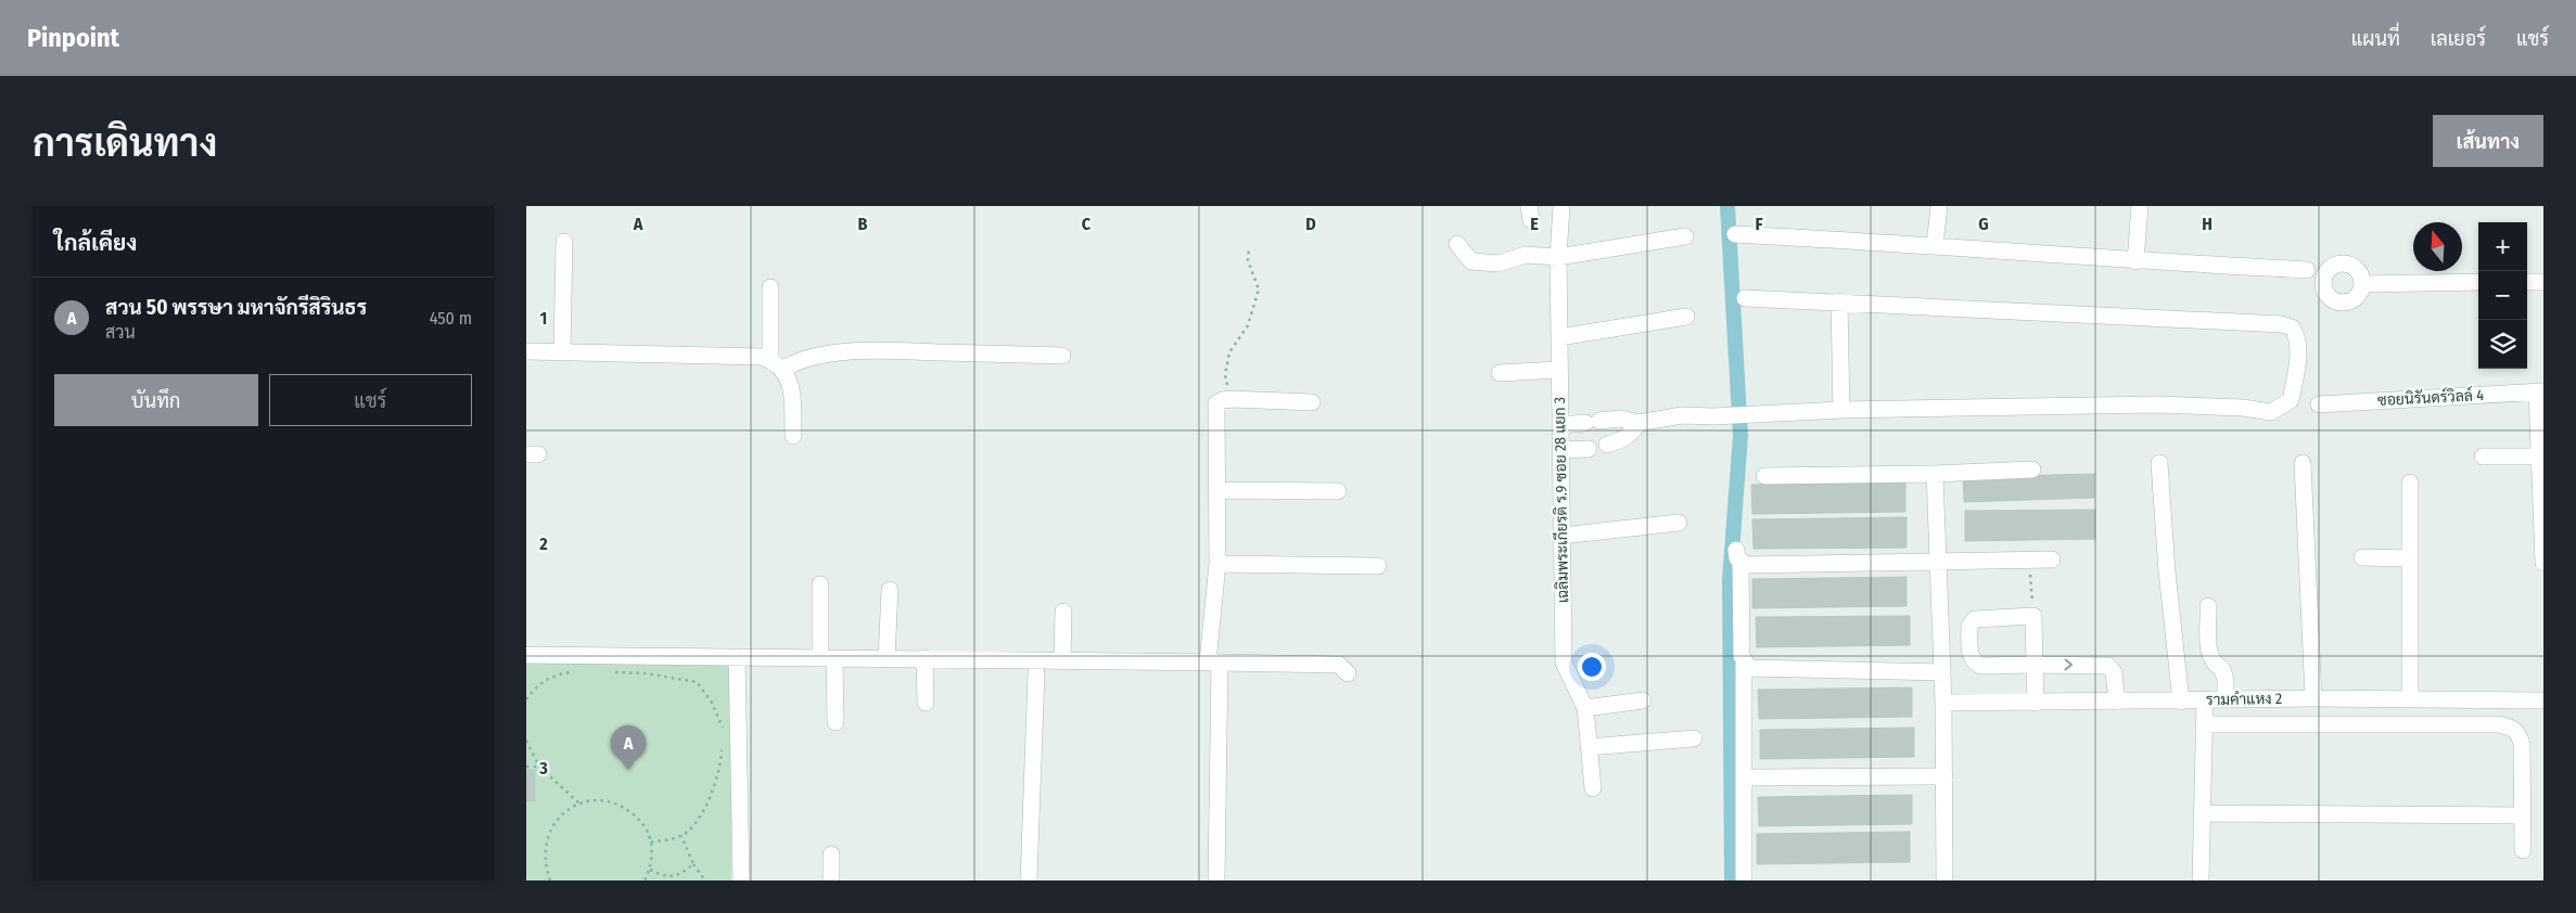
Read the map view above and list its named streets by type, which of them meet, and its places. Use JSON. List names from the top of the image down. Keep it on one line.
{"streets":{"street":["ซอยนิรันดร์วิลล์ 4","เฉลิมพระเกียรติ ร.9 ซอย 28 แยก 3","รามคำแหง 2"]},"north":"top","page":{"header":"Pinpoint","nav":["แผนที่","เลเยอร์","แชร์"],"buttons":["เส้นทาง",["บันทึก","แชร์"]],"title":"การเดินทาง","heading":"ใกล้เคียง","map_buttons":["+","−"],"list":[{"mark":"A","name":"สวน 50 พรรษา มหาจักรีสิรินธร","note":"สวน","value":"450 m"}],"pins":"A"},"grid":{"columns":["A","B","C","D","E","F","G","H"],"rows":["1","2","3"]}}
